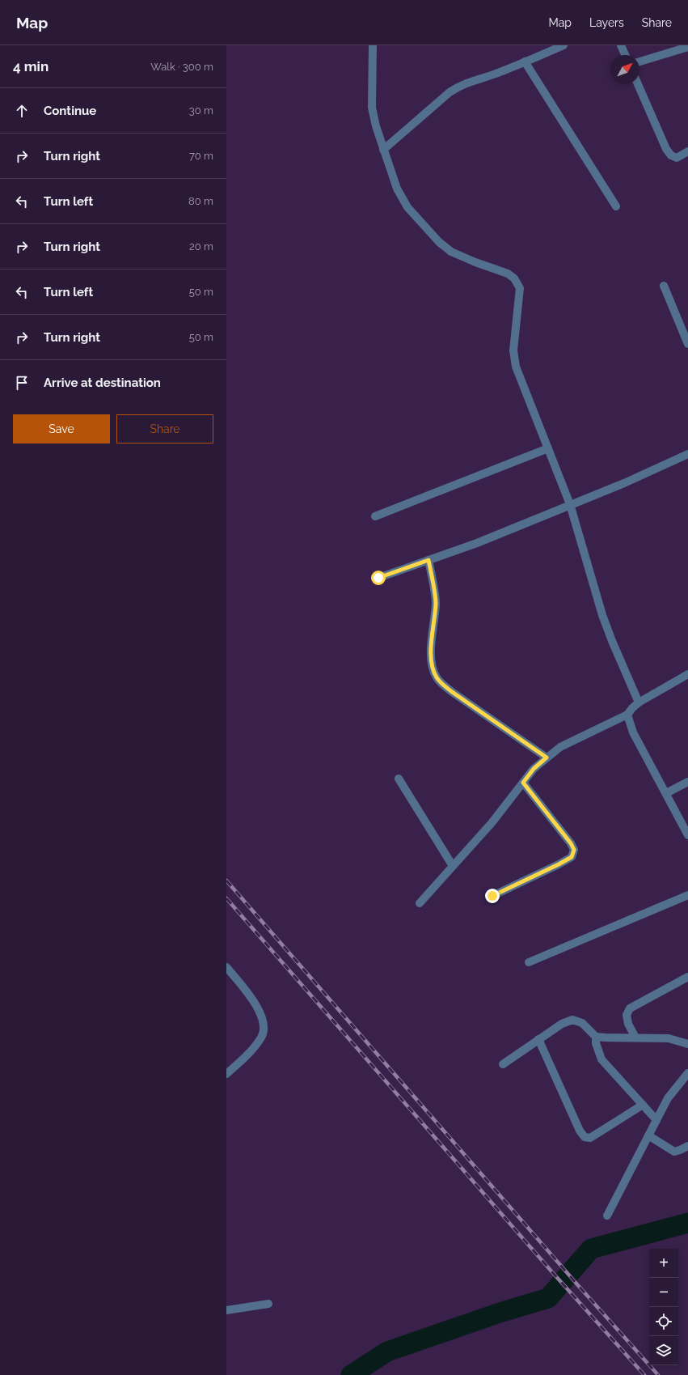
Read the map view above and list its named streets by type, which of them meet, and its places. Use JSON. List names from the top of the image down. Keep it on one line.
{"north":"top right","page":{"header":"Map","nav":["Map","Layers","Share"],"heading":["4 min","Walk · 300 m"],"list":[["Continue","30 m"],["Turn right","70 m"],["Turn left","80 m"],["Turn right","20 m"],["Turn left","50 m"],["Turn right","50 m"],"Arrive at destination"],"buttons":["Save","Share"],"map_buttons":["+","−"]}}
